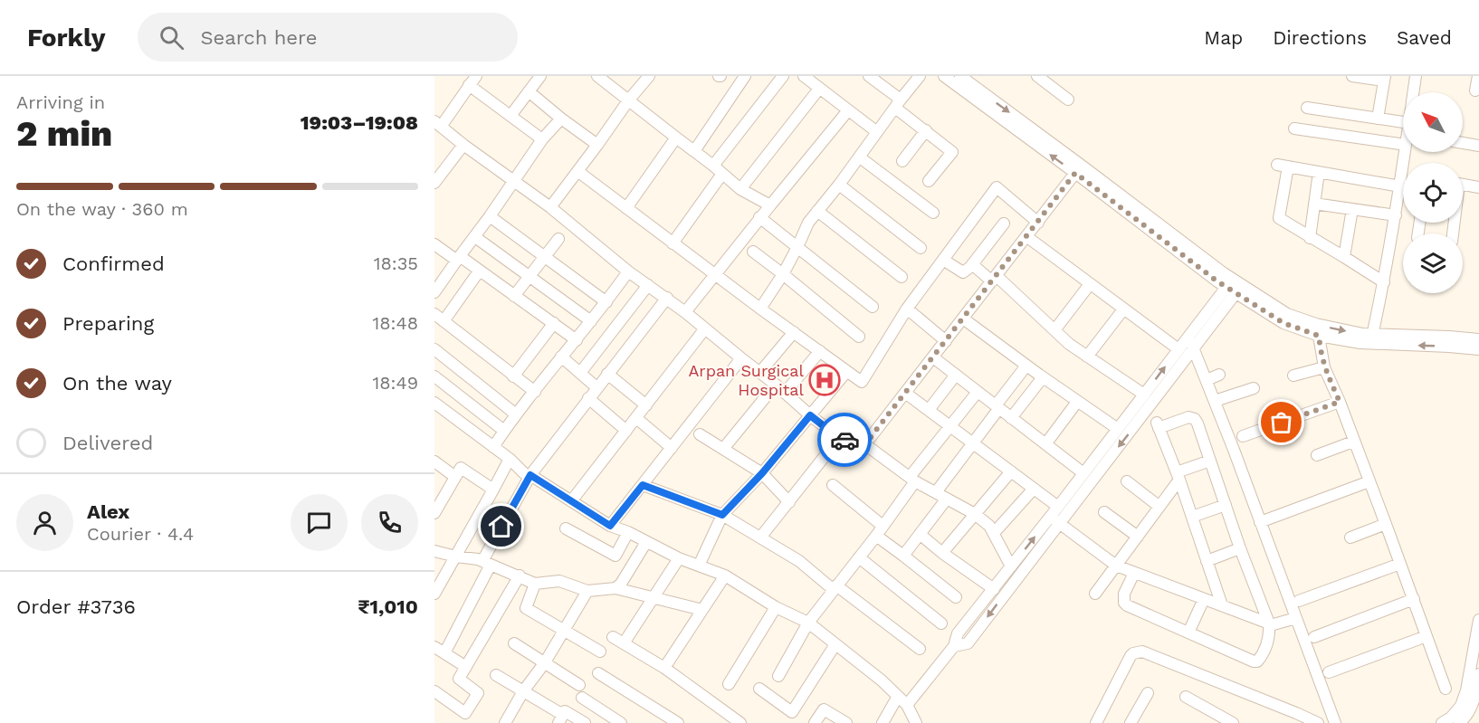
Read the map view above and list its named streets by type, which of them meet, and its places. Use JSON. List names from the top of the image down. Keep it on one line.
{"places":{"hospital":["Arpan Surgical Hospital"]},"north":"top left","page":{"header":"Forkly","search":"Search here","nav":["Map","Directions","Saved"],"heading":["2 min","Arriving in","19:03–19:08"],"panel":["Alex","Courier · 4.4","Order #3736","₹1,010"],"bar":"On the way · 360 m","list":[["Confirmed","18:35"],["Preparing","18:48"],["On the way","18:49"],"Delivered"]}}
